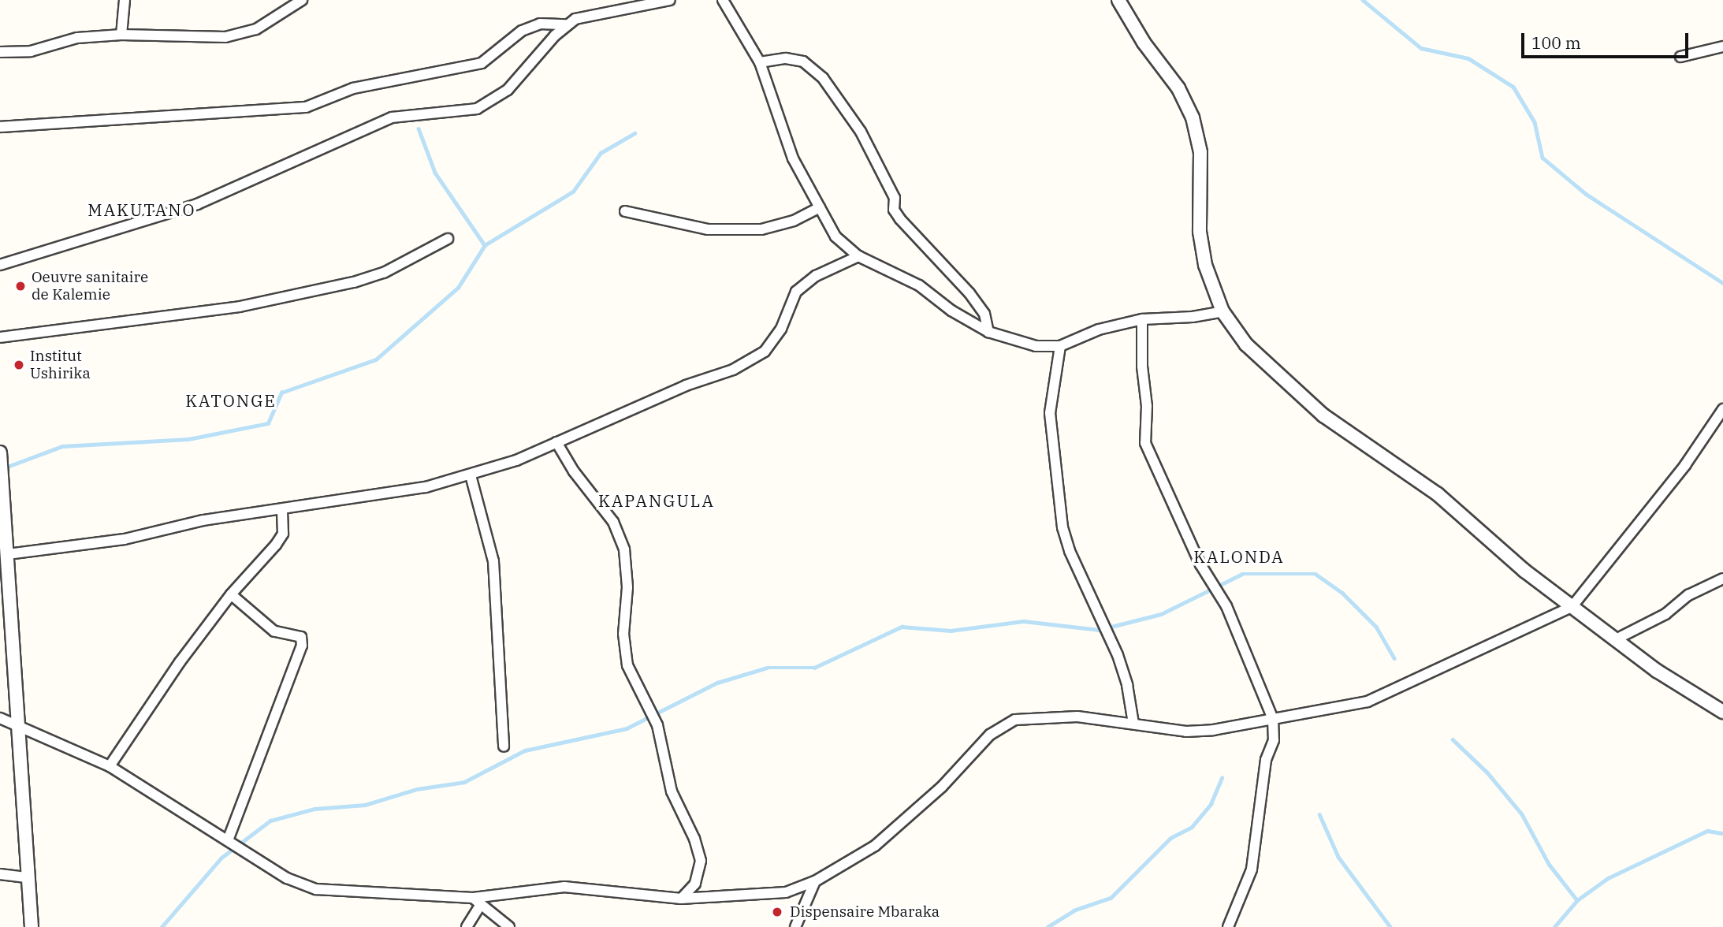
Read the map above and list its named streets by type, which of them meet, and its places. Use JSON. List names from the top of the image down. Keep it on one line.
{"districts":["MAKUTANO","KATONGE","KAPANGULA","KALONDA"],"places":["Oeuvre sanitaire de Kalemie","Institut Ushirika","Dispensaire Mbaraka"],"scale_bar":"100 m"}
